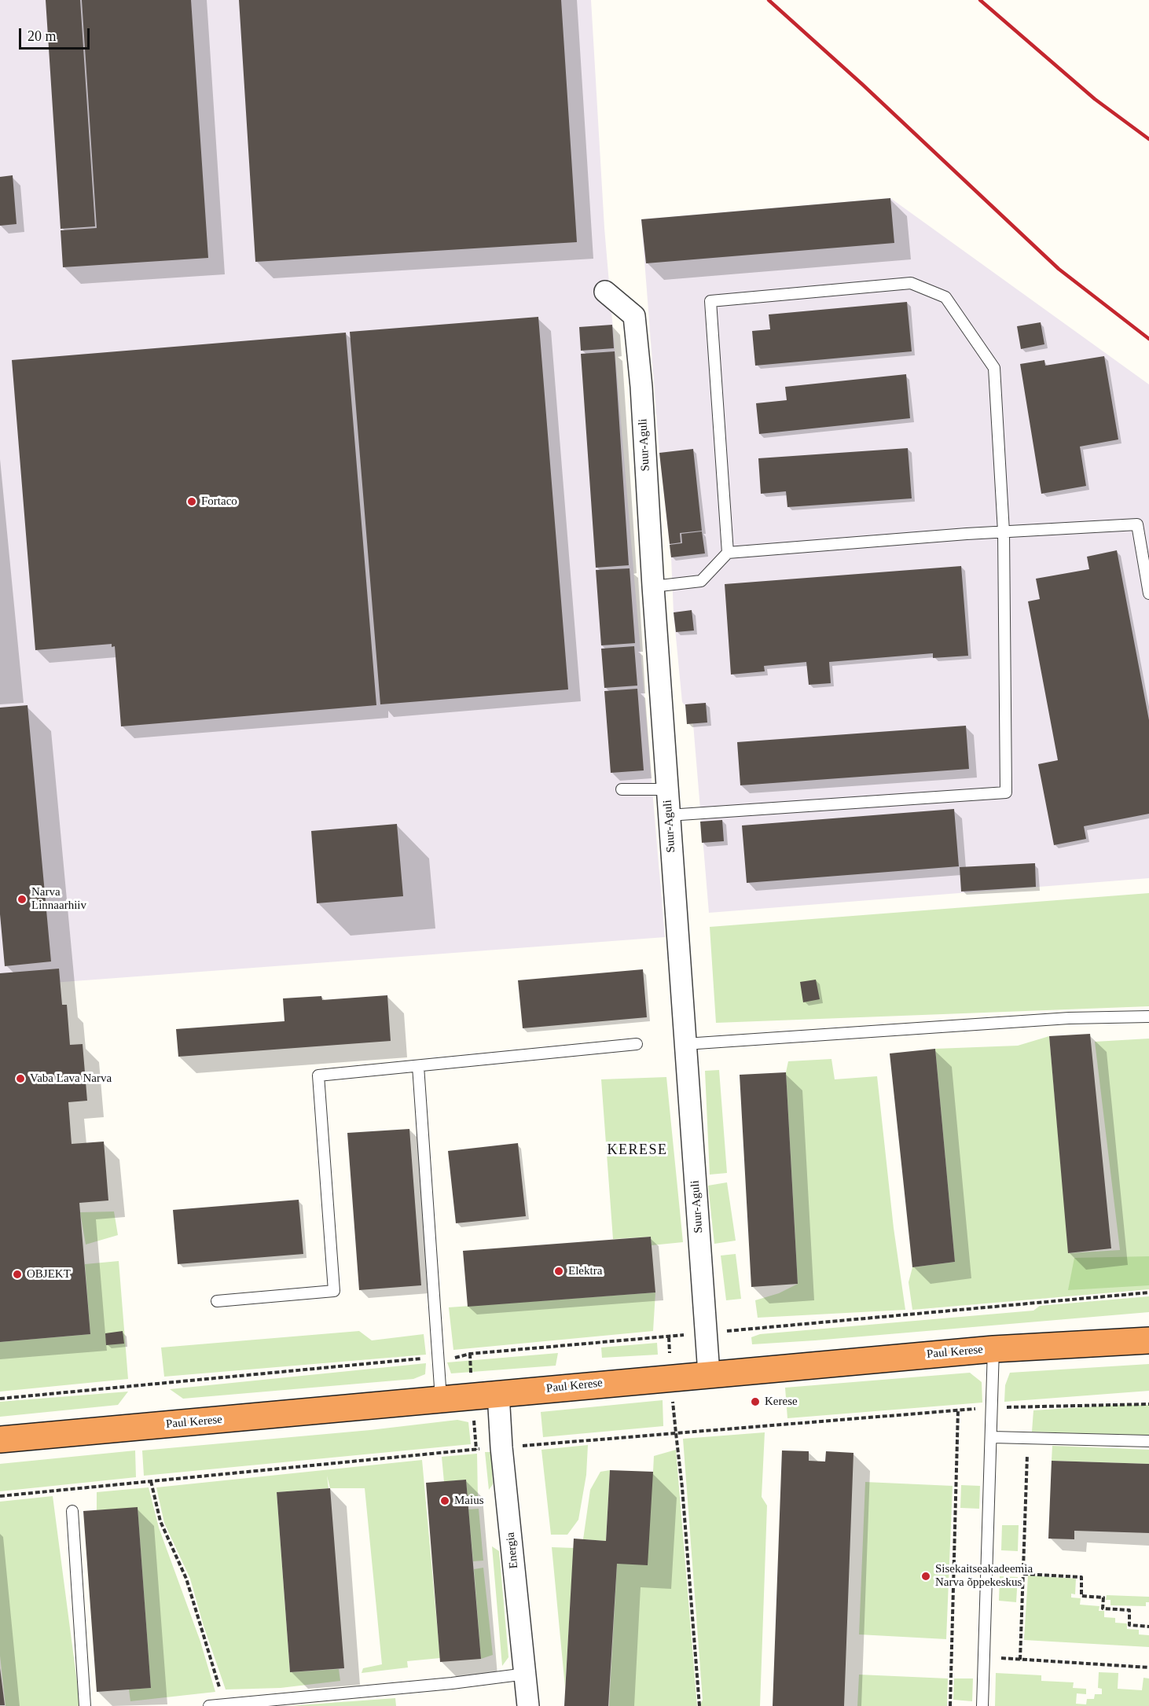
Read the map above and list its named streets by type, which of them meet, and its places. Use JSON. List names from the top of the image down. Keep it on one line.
{"streets":{"highway":["Paul Kerese"],"street":["Suur-Aguli","Energia"]},"crossings":[["Suur-Aguli","Paul Kerese"],["Paul Kerese","Energia"]],"districts":["KERESE"],"places":["Fortaco","Narva Linnaarhiiv","Vaba Lava Narva","Elektra","OBJEKT","Kerese","Maius","Sisekaitseakadeemia Narva õppekeskus"],"scale_bar":"20 m"}
